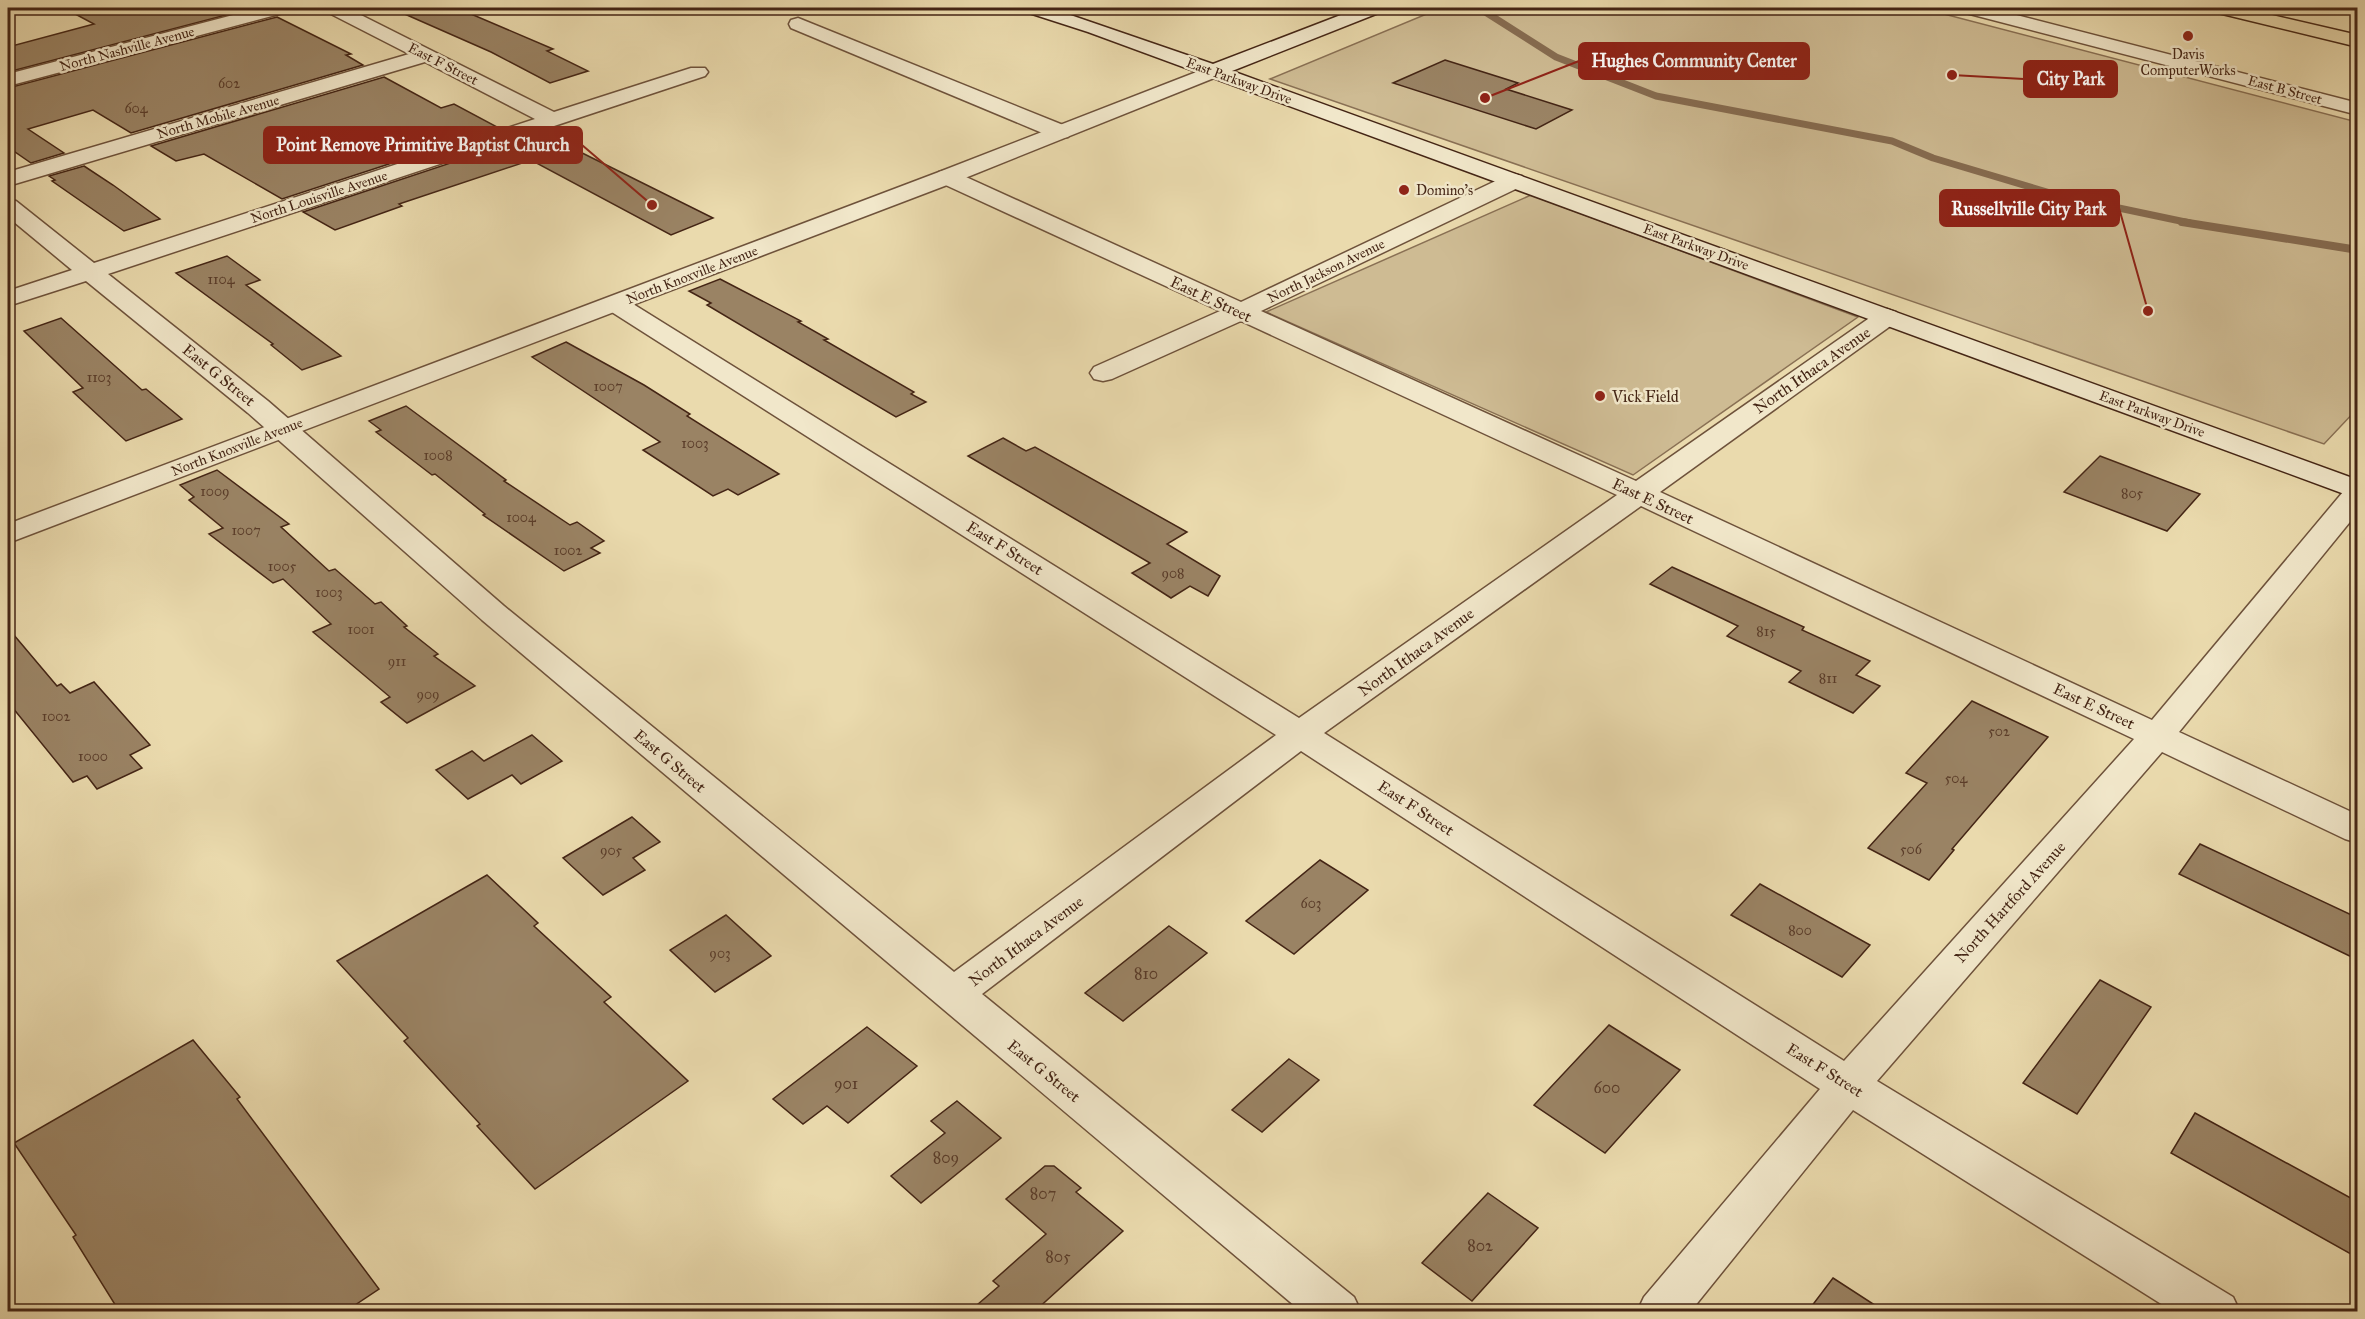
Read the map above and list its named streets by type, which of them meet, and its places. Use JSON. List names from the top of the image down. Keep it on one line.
{"streets":{"street":["North Nashville Avenue","East F Street","East Parkway Drive","East B Street","North Mobile Avenue","North Louisville Avenue","North Jackson Avenue","North Knoxville Avenue","East E Street","North Ithaca Avenue","East G Street","North Hartford Avenue"]},"crossings":[["East F Street","North Mobile Avenue"],["East F Street","North Louisville Avenue"],["East F Street","North Knoxville Avenue"],["East F Street","North Ithaca Avenue"],["East F Street","North Hartford Avenue"],["East Parkway Drive","North Jackson Avenue"],["East Parkway Drive","North Knoxville Avenue"],["East Parkway Drive","North Ithaca Avenue"],["East Parkway Drive","North Hartford Avenue"],["North Louisville Avenue","East G Street"],["North Jackson Avenue","East E Street"],["North Knoxville Avenue","East E Street"],["North Knoxville Avenue","East G Street"],["East E Street","North Ithaca Avenue"],["East E Street","North Hartford Avenue"],["North Ithaca Avenue","East G Street"]],"places":["Davis ComputerWorks","City Park","Hughes Community Center","Domino's","Point Remove Primitive Baptist Church","Russellville City Park","Vick Field"],"house_numbers":["602","604","1104","1103","1007","1003","1008","1009","805","1004","1007","1002","1005","908","1003","1001","815","911","811","909","1002","502","1000","504","506","905","603","800","903","810","901","600","809","807","802","805"]}
